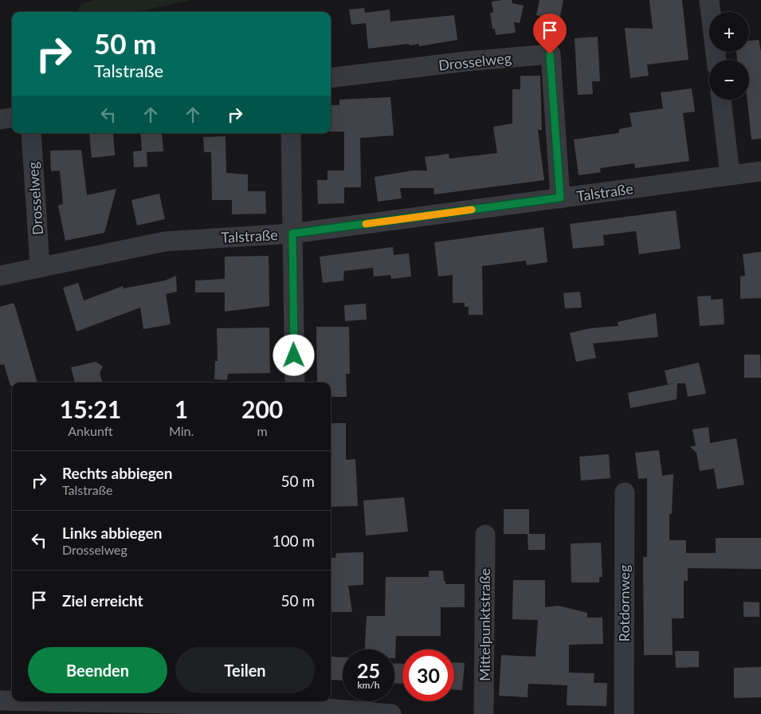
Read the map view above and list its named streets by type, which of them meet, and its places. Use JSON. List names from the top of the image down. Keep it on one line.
{"streets":{"street":["Drosselweg","Talstraße","Rotdornweg","Mittelpunktstraße"]},"crossings":[["Drosselweg","Talstraße"]],"page":{"map_buttons":["+","−"],"turn":["50 m","Talstraße"],"eta":["15:21","Ankunft","1","Min.","200","m"],"list":[{"name":"Rechts abbiegen","note":"Talstraße","value":"50 m"},{"name":"Links abbiegen","note":"Drosselweg","value":"100 m"},{"name":"Ziel erreicht","value":"50 m"}],"buttons":["Beenden","Teilen"],"speed":"25 km/h","limit":"30"}}
